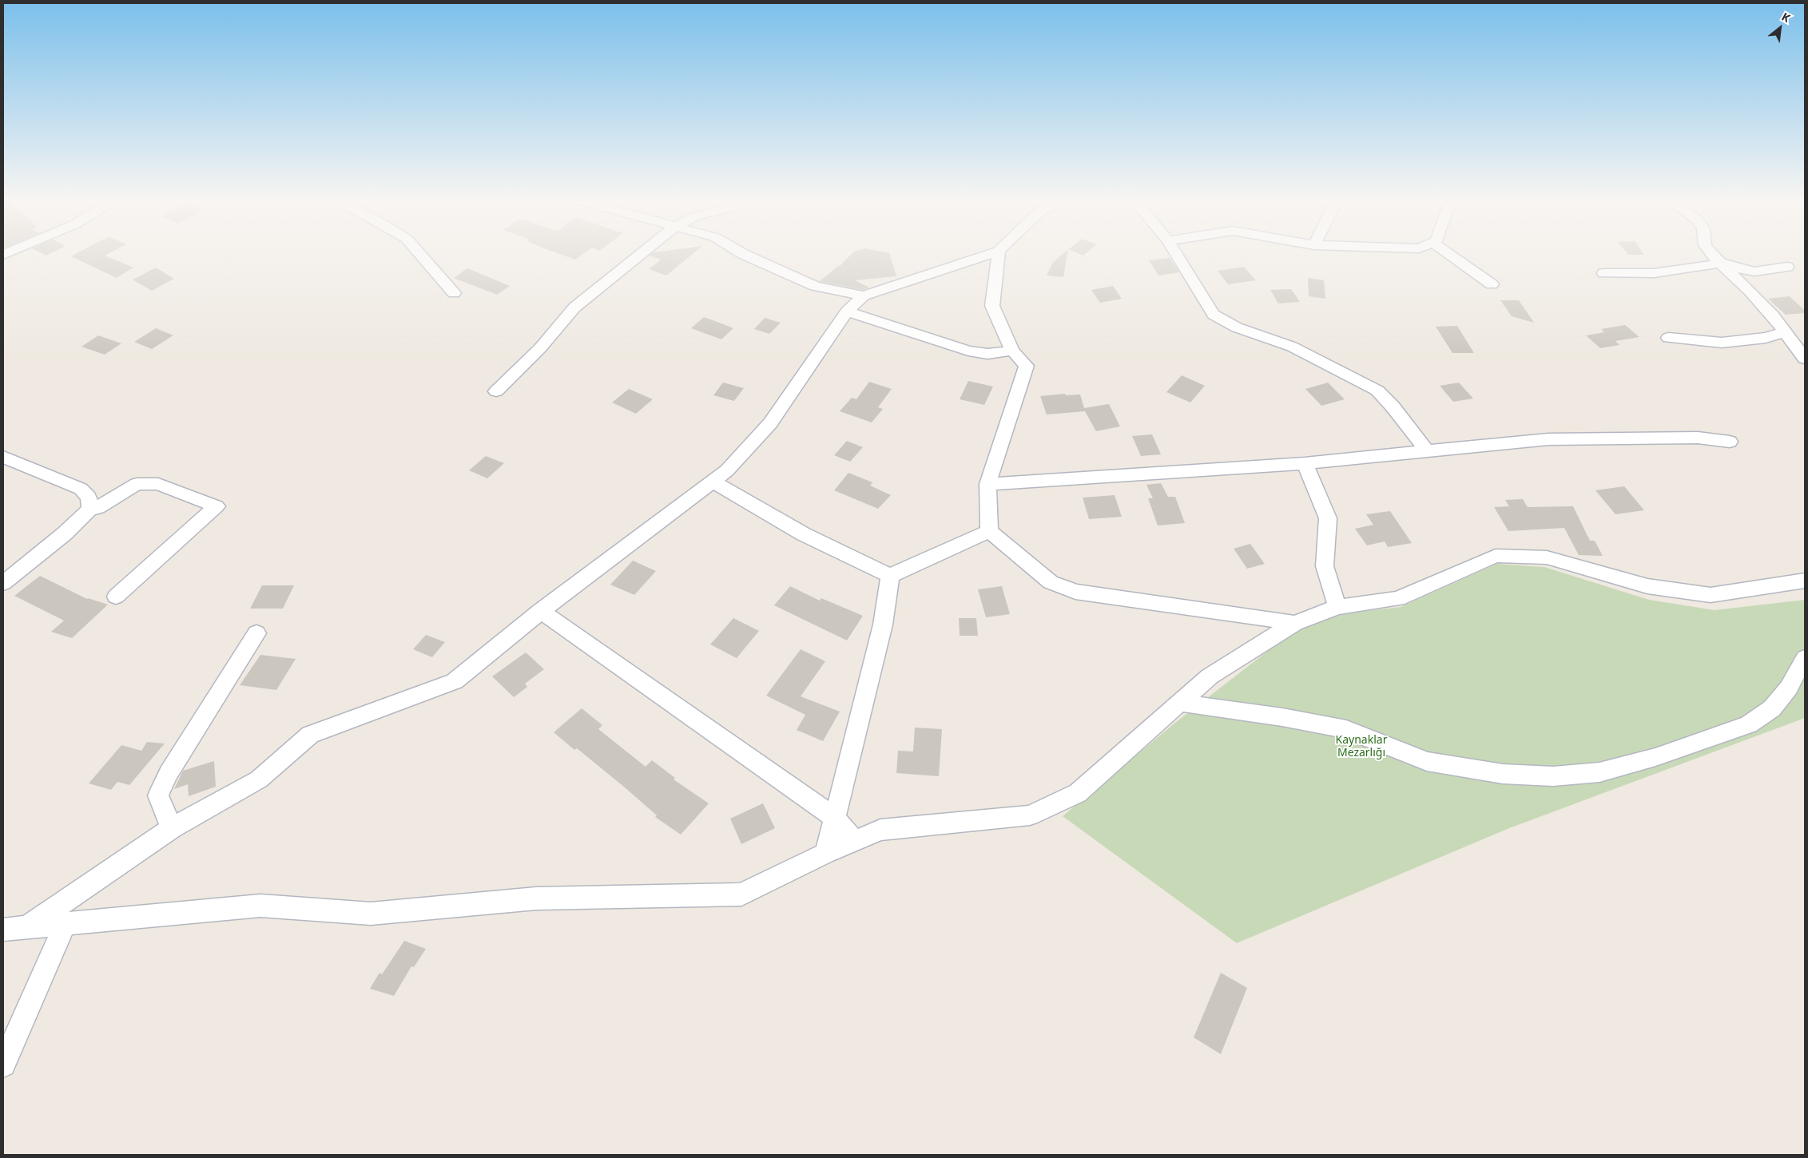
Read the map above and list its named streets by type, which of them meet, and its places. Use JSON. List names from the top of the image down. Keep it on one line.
{"parks":["Kaynaklar Mezarlığı"],"north":"top right"}
